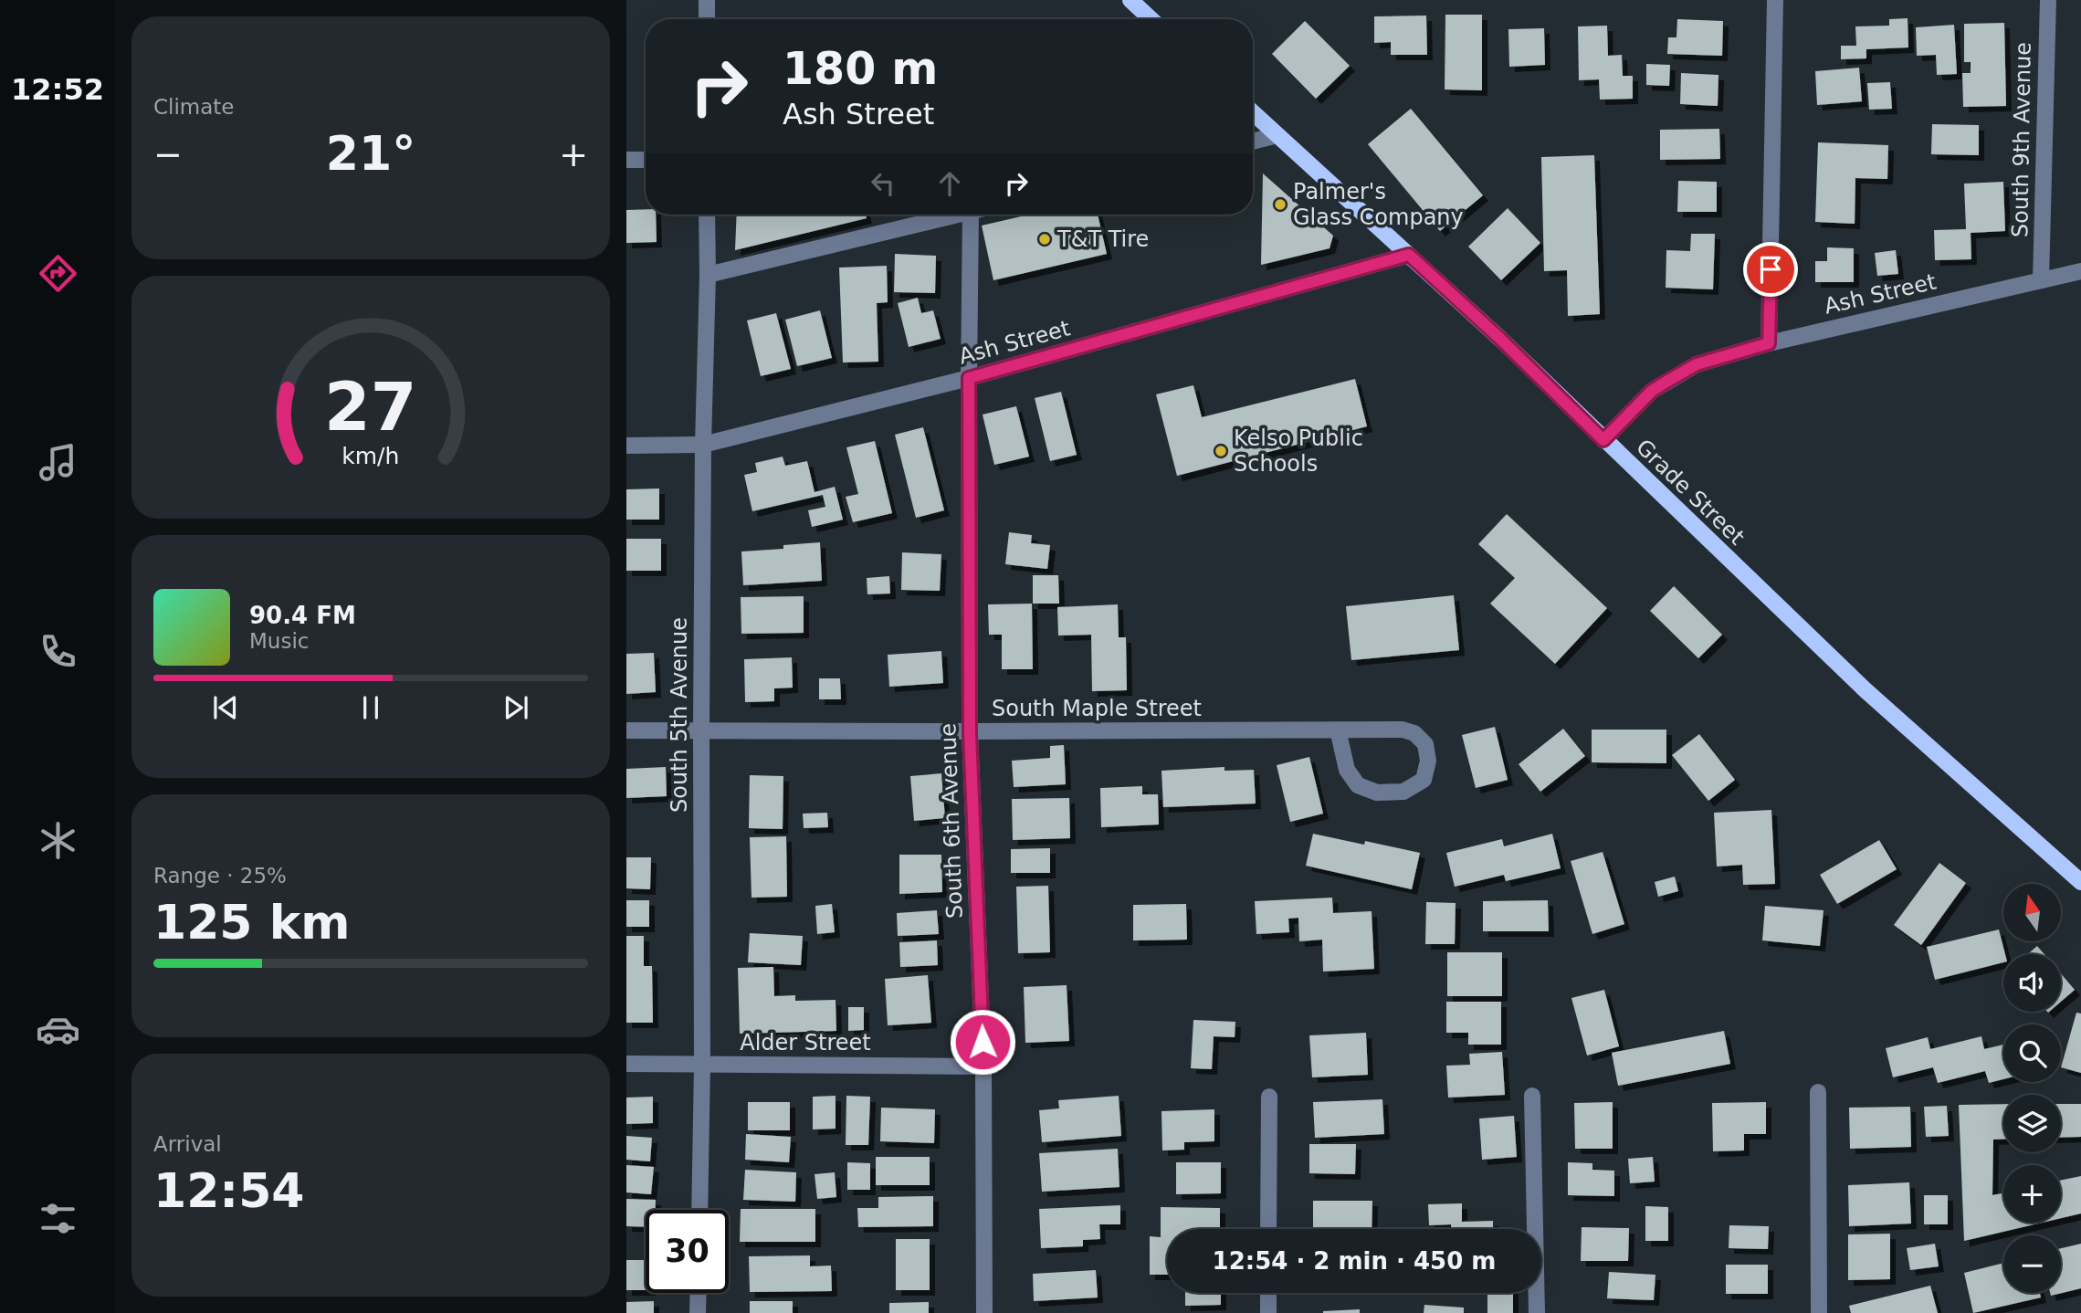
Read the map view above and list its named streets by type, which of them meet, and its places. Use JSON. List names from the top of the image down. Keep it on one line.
{"streets":{"main road":["Grade Street"],"street":["South 9th Avenue","Ash Street","South Maple Street","South 5th Avenue","South 6th Avenue","Alder Street"]},"crossings":[["South 9th Avenue","Ash Street"],["Ash Street","Grade Street"],["Ash Street","South 5th Avenue"],["Ash Street","South 6th Avenue"],["South Maple Street","South 5th Avenue"],["South Maple Street","South 6th Avenue"],["South 5th Avenue","Alder Street"],["South 6th Avenue","Alder Street"]],"places":["Palmer's Glass Company","T&T Tire","Kelso Public Schools"],"north":"top","page":{"tabs":"12:52","tile":["Climate",["Range · 25%","125 km"],["Arrival","12:54"]],"turn":["180 m","Ash Street"],"heat":["−","21°","+"],"song":["90.4 FM","Music"],"map_buttons":["+","−"],"limit":"30","trip":"12:54 · 2 min · 450 m","gauge":["27","km/h"]}}
